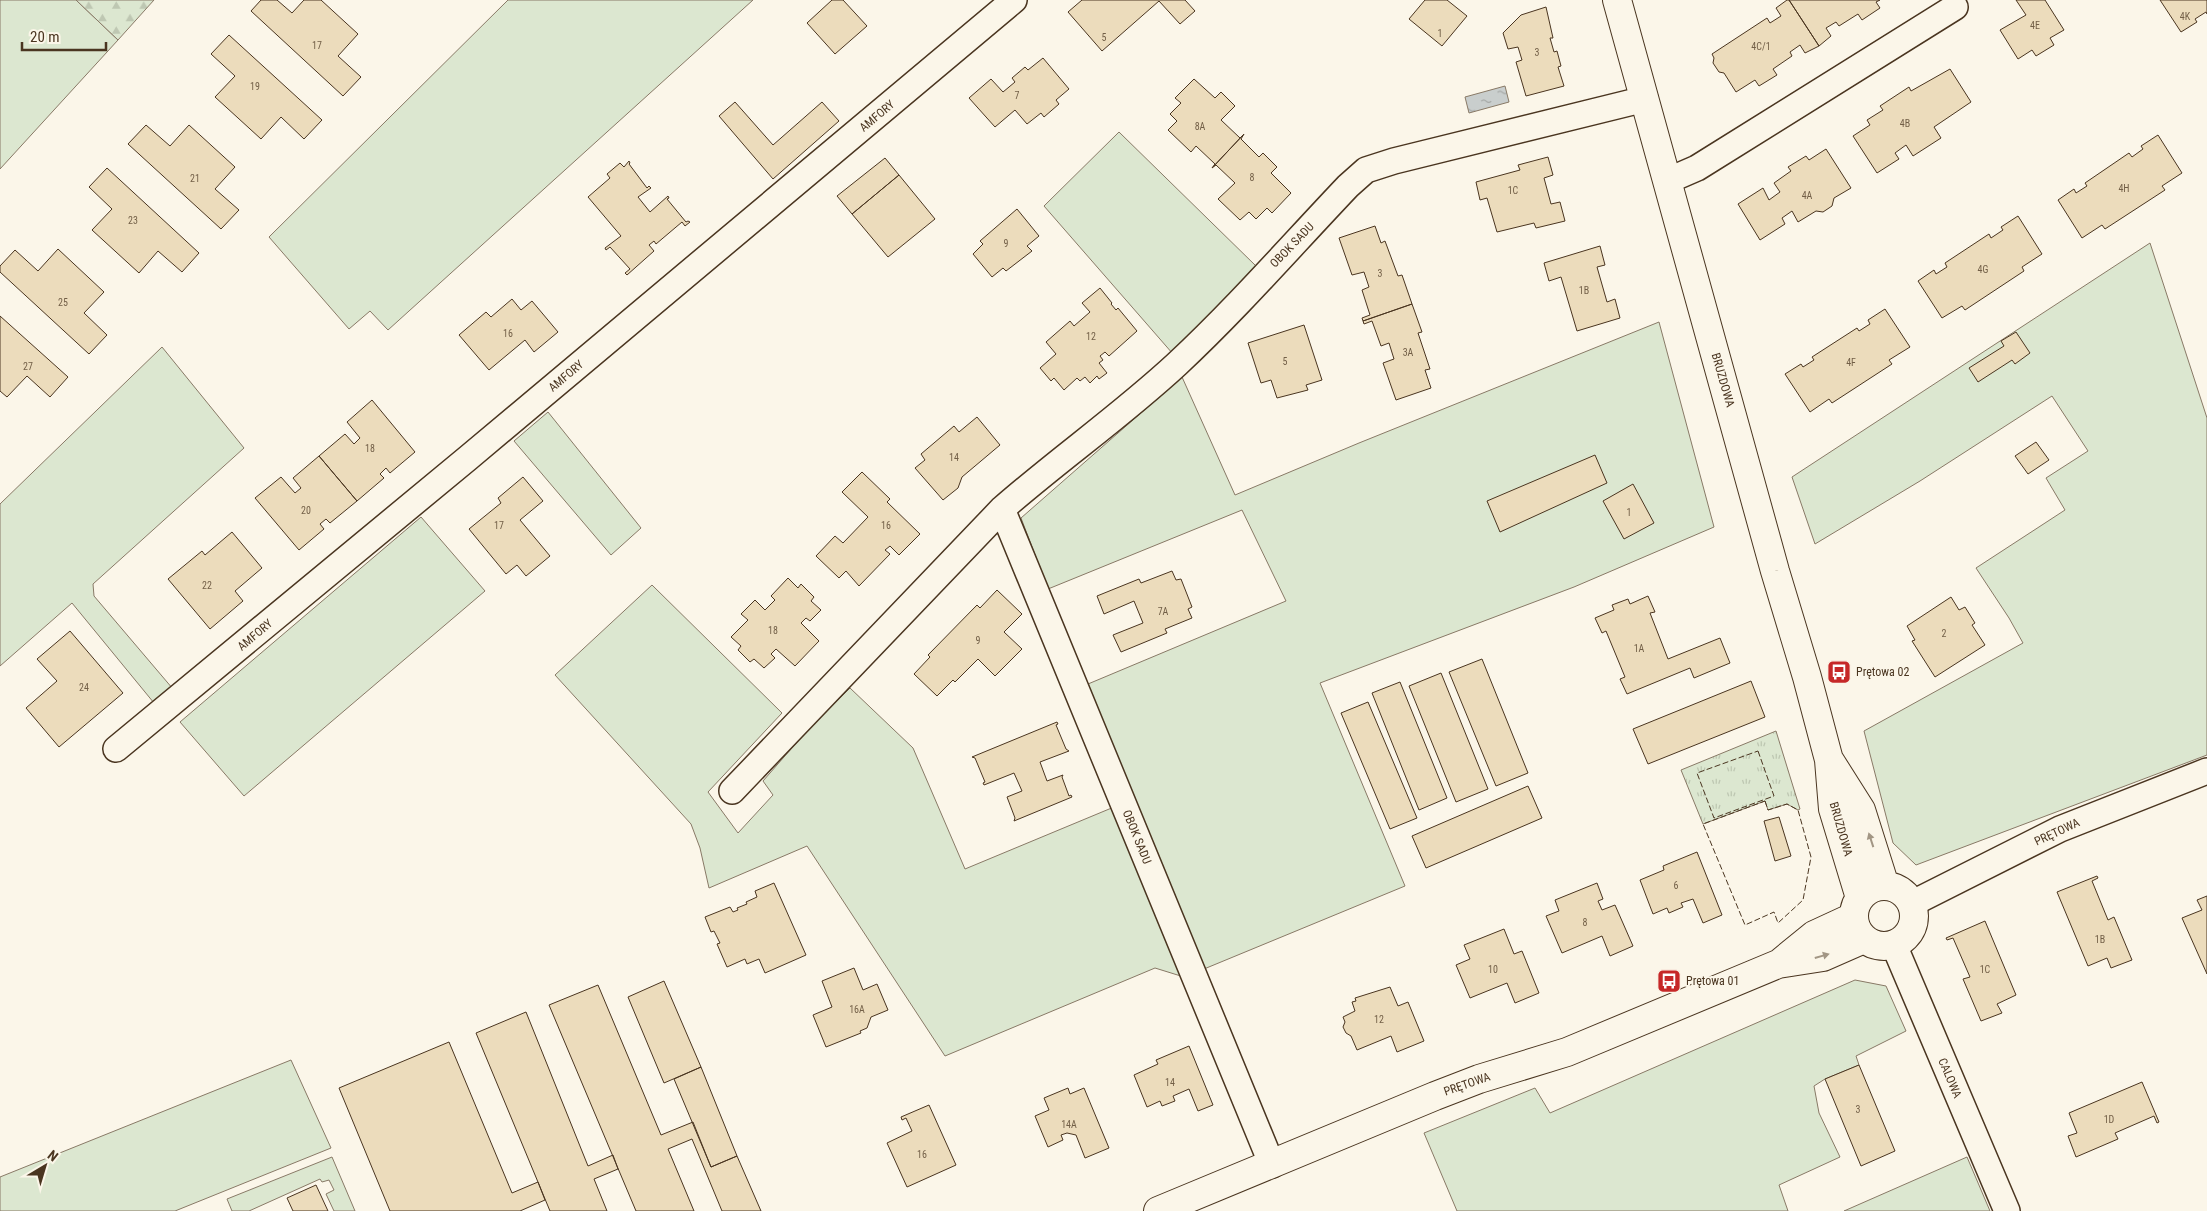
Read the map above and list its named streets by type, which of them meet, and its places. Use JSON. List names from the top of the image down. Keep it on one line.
{"streets":{"street":["AMFORY","OBOK SADU","BRUZDOWA","PRĘTOWA","CALOWA"]},"crossings":[["OBOK SADU","BRUZDOWA"],["OBOK SADU","PRĘTOWA"],["BRUZDOWA","PRĘTOWA"],["BRUZDOWA","CALOWA"],["PRĘTOWA","CALOWA"]],"places":{"bus stop":["Prętowa 02","Prętowa 01"]},"house_numbers":["4K","4E","1","5","17","4C/1","3","19","7","4B","8A","8","21","4H","1C","4A","23","9","4G","3","1B","25","16","12","3A","5","4F","27","18","14","20","1","17","16","22","7A","18","2","9","1A","24","6","8","1B","10","1C","16A","12","14","3","1D","14A","16"],"scale_bar":"20 m","north":"top right"}
